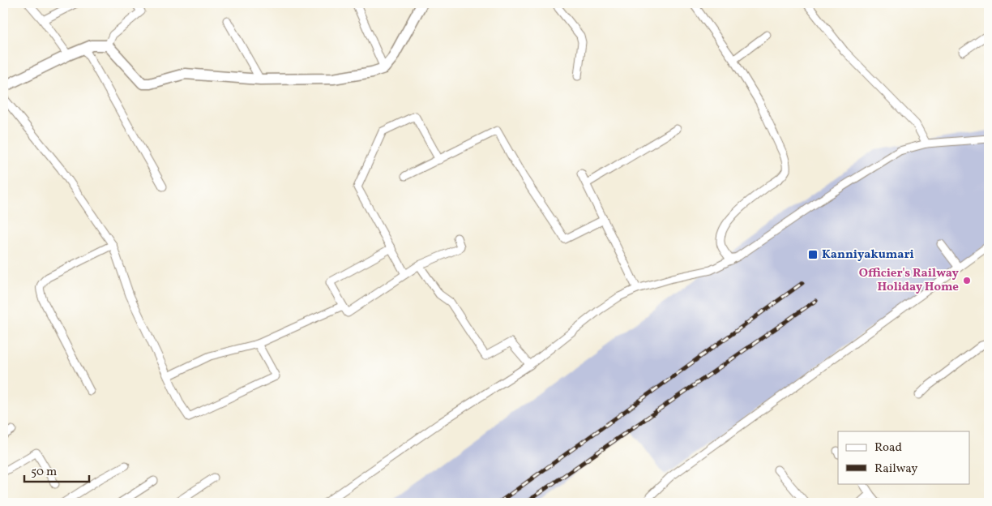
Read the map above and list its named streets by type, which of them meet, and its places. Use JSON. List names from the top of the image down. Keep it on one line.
{"places":{"transit":["Kanniyakumari"],"other":["Officier's Railway Holiday Home"]},"legend":["Road","Railway"],"scale_bar":"50 m"}
